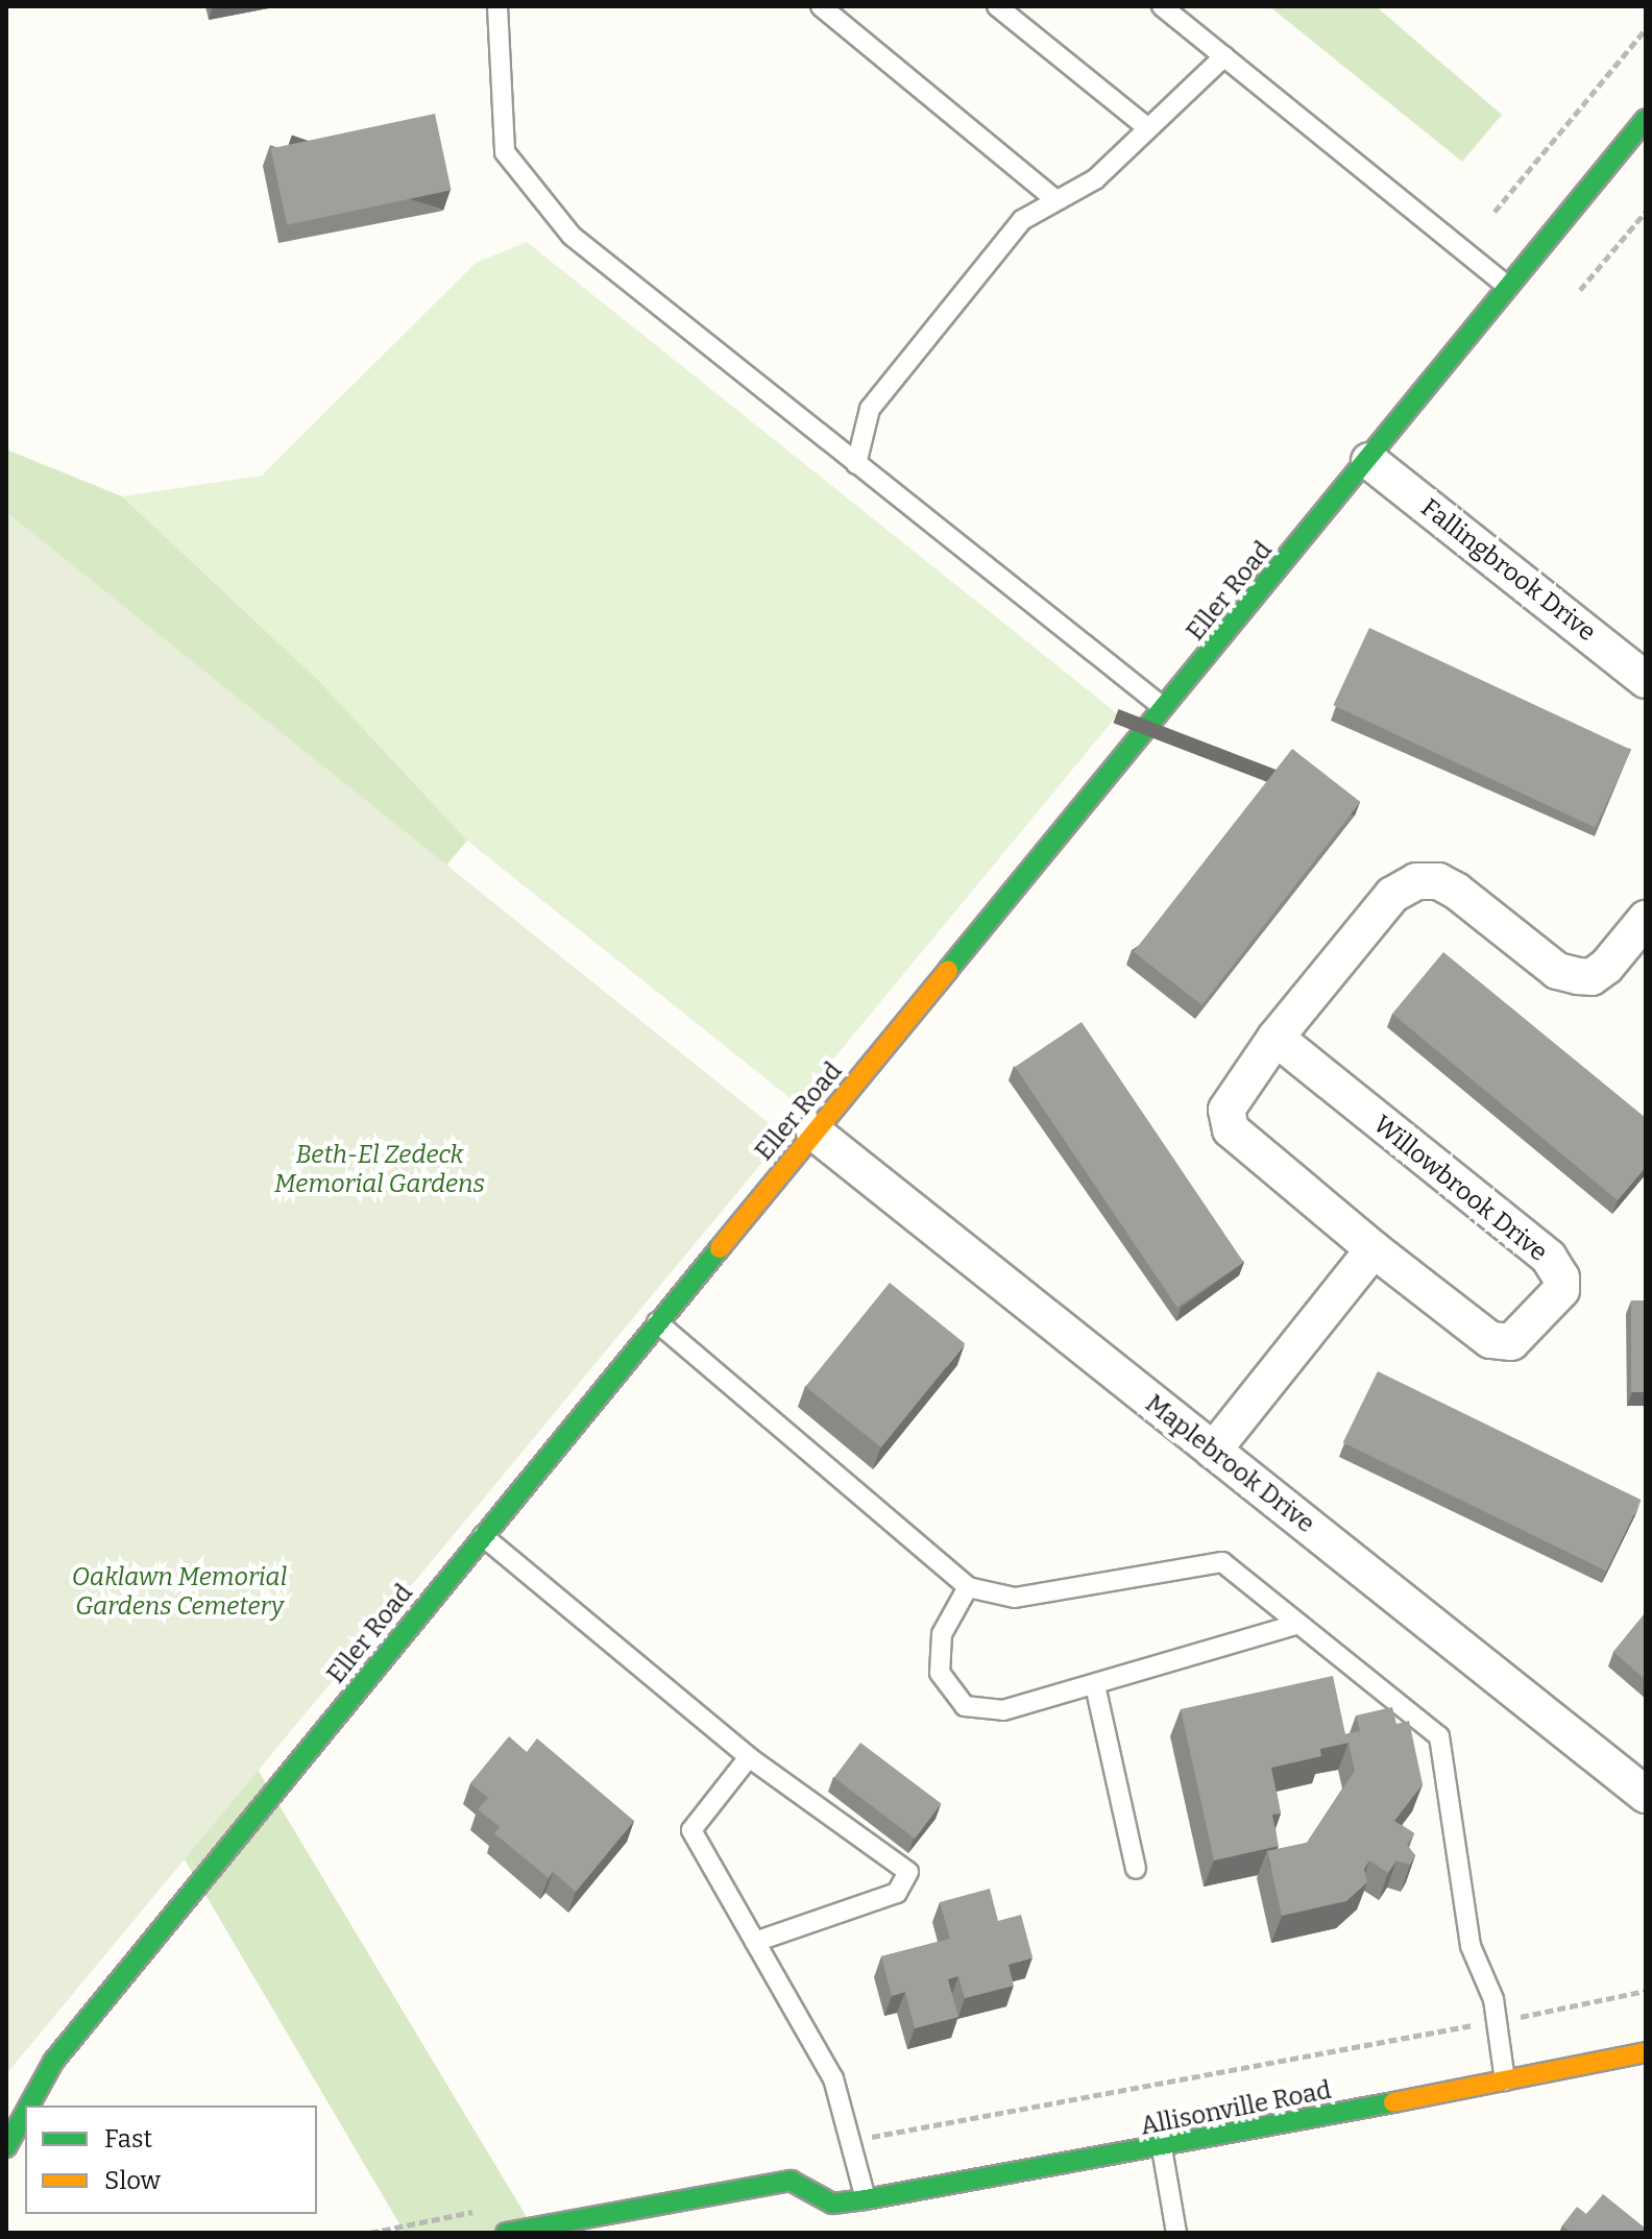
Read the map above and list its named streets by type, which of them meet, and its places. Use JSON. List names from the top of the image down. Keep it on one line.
{"streets":{"street":["Fallingbrook Drive","Eller Road","Willowbrook Drive","Maplebrook Drive","Allisonville Road"]},"crossings":[["Fallingbrook Drive","Eller Road"],["Eller Road","Maplebrook Drive"]],"parks":["Beth-El Zedeck Memorial Gardens","Oaklawn Memorial Gardens Cemetery"],"legend":["Fast","Slow"]}
